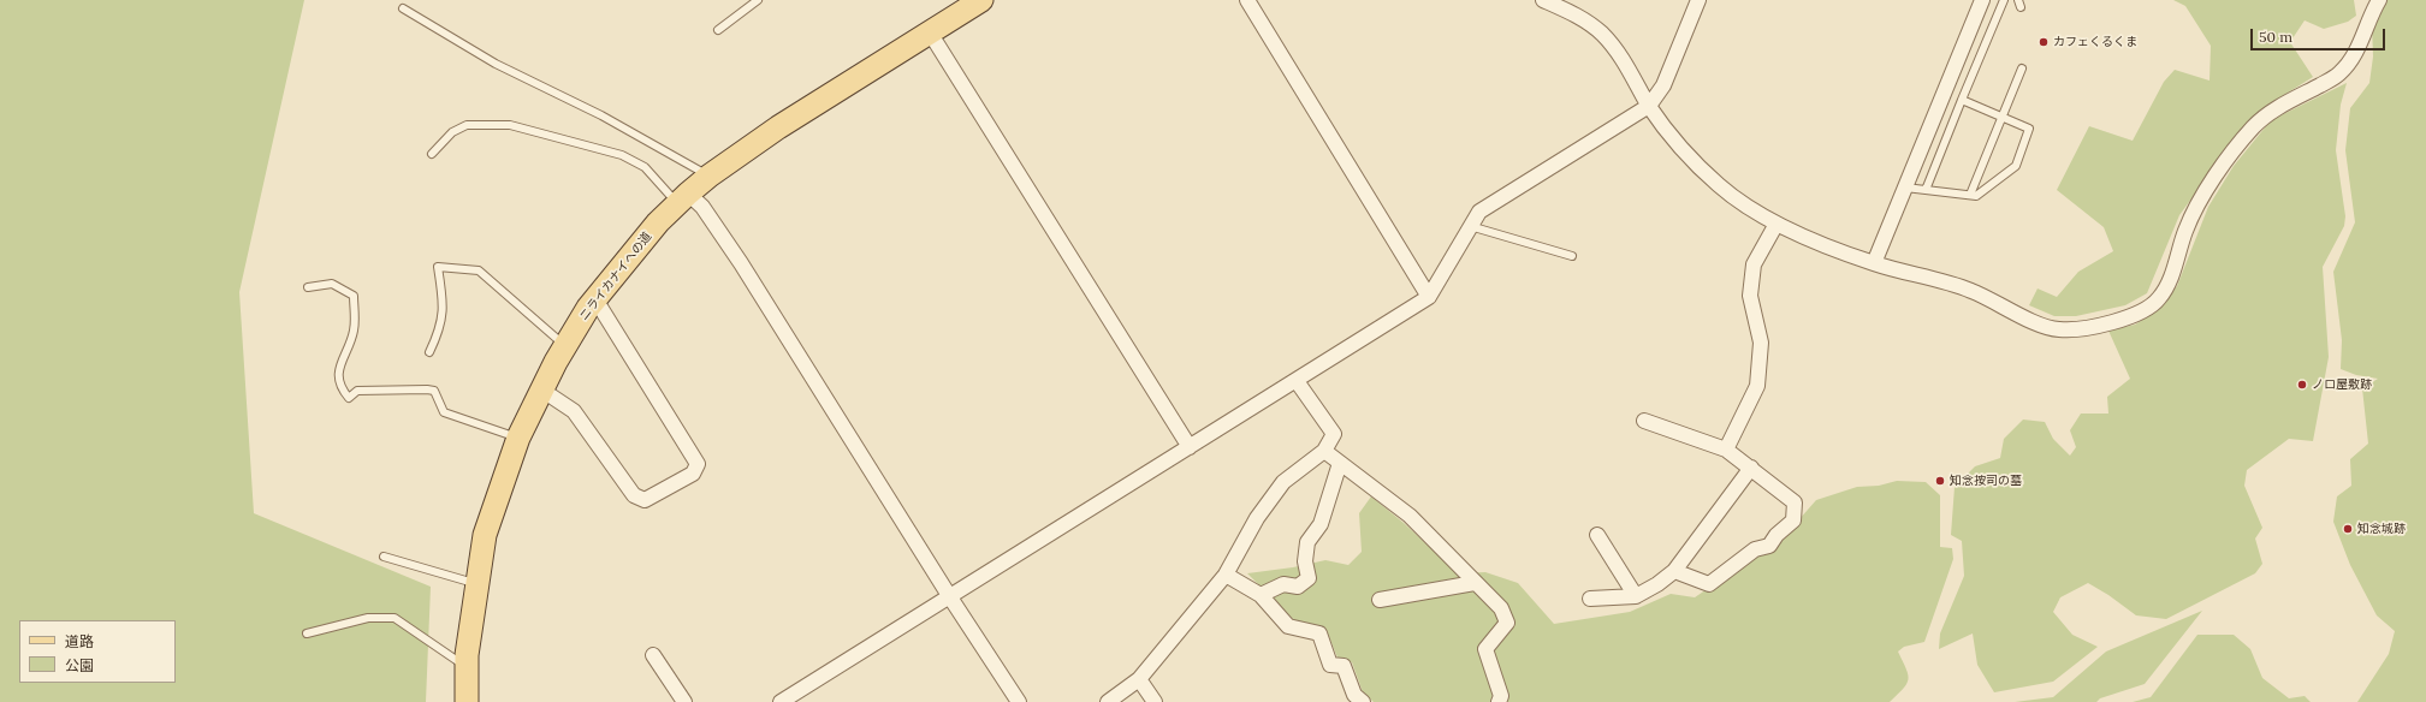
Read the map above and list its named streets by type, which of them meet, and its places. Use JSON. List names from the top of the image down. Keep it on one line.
{"streets":{"main road":["ニライカナイへの道"]},"places":["カフェくるくま","ノロ屋敷跡","知念按司の墓","知念城跡"],"legend":["道路","公園"],"scale_bar":"50 m"}
